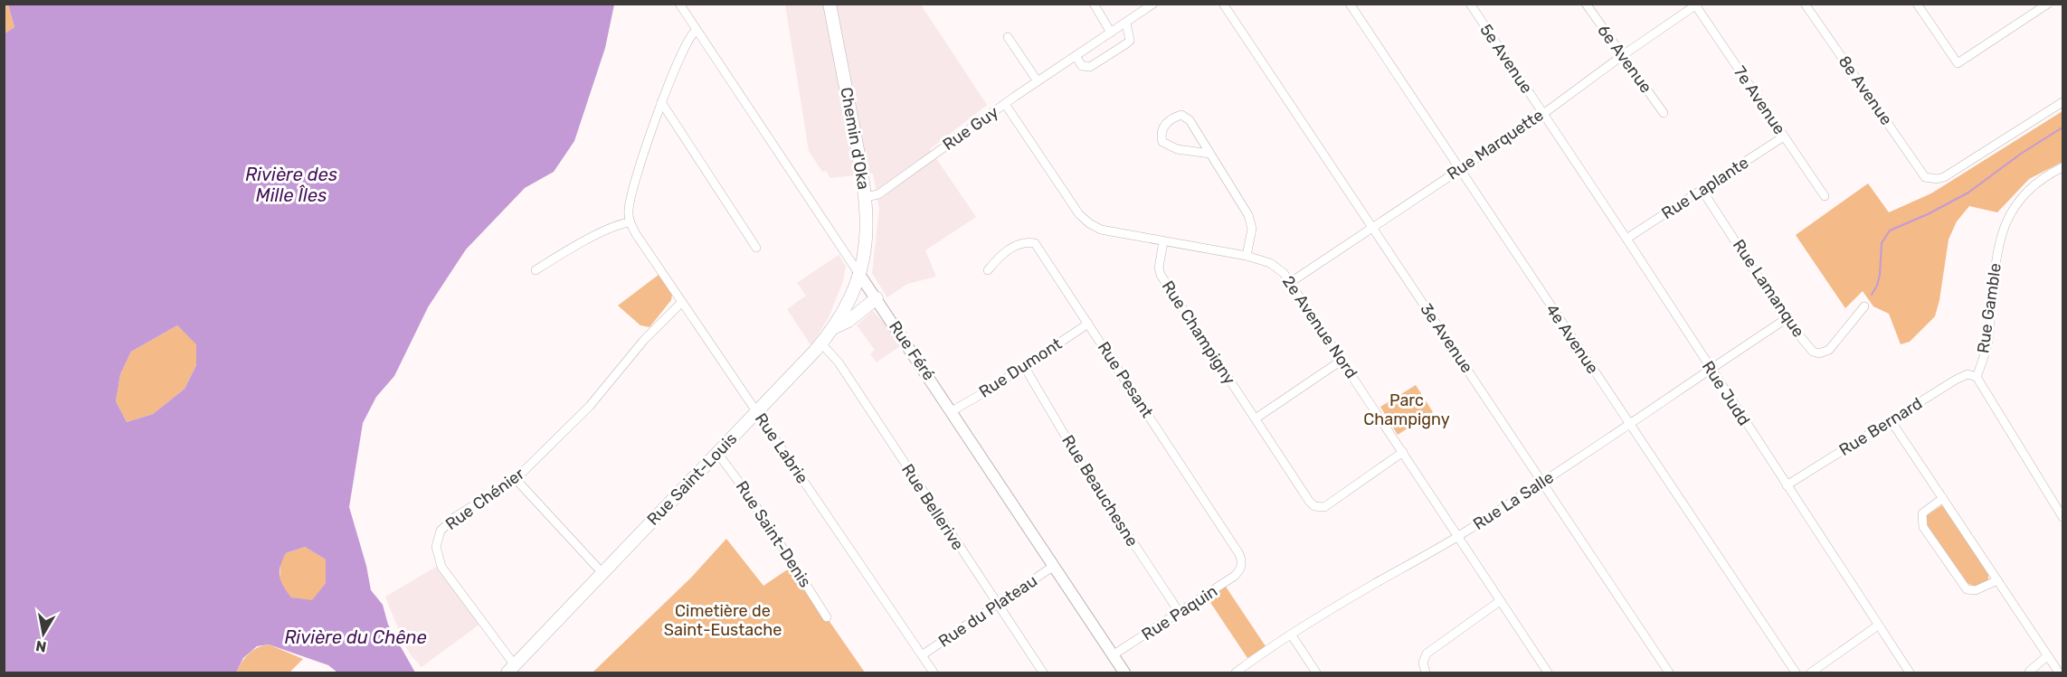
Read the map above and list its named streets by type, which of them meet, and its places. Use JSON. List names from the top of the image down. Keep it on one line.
{"streets":{"main road":["Chemin d'Oka","Rue Saint-Louis"],"street":["5e Avenue","6e Avenue","8e Avenue","7e Avenue","Rue Guy","Rue Marquette","Rue Laplante","Rue Lamanque","Rue Gamble","2e Avenue Nord","Rue Champigny","3e Avenue","4e Avenue","Rue Féré","Rue Dumont","Rue Pesant","Rue Judd","Rue Bernard","Rue Labrie","Rue Beauchesne","Rue Chénier","Rue La Salle","Rue Bellerive","Rue Saint-Denis","Rue du Plateau","Rue Paquin"]},"crossings":[["5e Avenue","Rue Marquette"],["5e Avenue","Rue Judd"],["6e Avenue","Rue Marquette"],["7e Avenue","Rue Marquette"],["7e Avenue","Rue Laplante"],["Rue Guy","Chemin d'Oka"],["Rue Guy","2e Avenue Nord"],["Chemin d'Oka","Rue Féré"],["Chemin d'Oka","Rue Saint-Louis"],["Rue Marquette","2e Avenue Nord"],["Rue Marquette","3e Avenue"],["Rue Marquette","4e Avenue"],["Rue Marquette","Rue Judd"],["Rue Laplante","Rue Lamanque"],["Rue Laplante","Rue Judd"],["Rue Lamanque","Rue La Salle"],["Rue Gamble","Rue Bernard"],["2e Avenue Nord","Rue Champigny"],["2e Avenue Nord","Rue La Salle"],["3e Avenue","Rue La Salle"],["4e Avenue","Rue La Salle"],["Rue Féré","Rue Dumont"],["Rue Féré","Rue Saint-Louis"],["Rue Féré","Rue du Plateau"],["Rue Féré","Rue Paquin"],["Rue Dumont","Rue Pesant"],["Rue Dumont","Rue Beauchesne"],["Rue Pesant","Rue Paquin"],["Rue Judd","Rue Bernard"],["Rue Judd","Rue La Salle"],["Rue Labrie","Rue Saint-Louis"],["Rue Labrie","Rue Chénier"],["Rue Labrie","Rue du Plateau"],["Rue Saint-Louis","Rue Chénier"],["Rue Saint-Louis","Rue Bellerive"],["Rue Saint-Louis","Rue Saint-Denis"],["Rue Beauchesne","Rue Paquin"],["Rue Bellerive","Rue du Plateau"]],"water":["Rivière des Mille Îles","Rivière du Chêne"],"parks":["Parc Champigny","Cimetière de Saint-Eustache"],"north":"bottom"}
